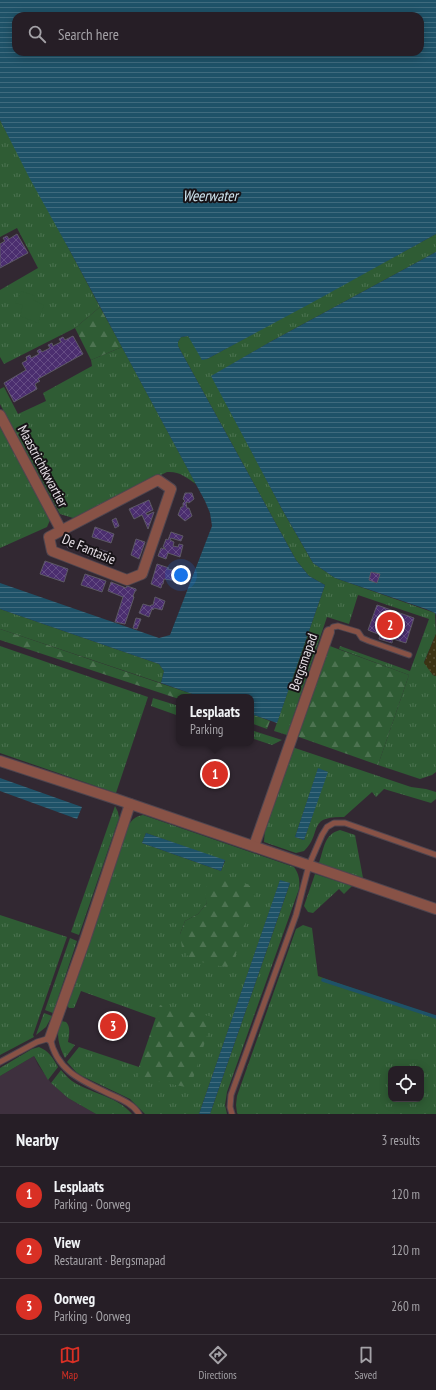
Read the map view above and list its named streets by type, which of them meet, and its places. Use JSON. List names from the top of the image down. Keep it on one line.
{"streets":{"street":["Maastrichtkwartier","De Fantasie","Bergsmapad"]},"crossings":[["Maastrichtkwartier","De Fantasie"]],"water":["Weerwater"],"page":{"search":"Search here","pins":["2","1","3"],"popup":["Lesplaats","Parking"],"heading":["Nearby","3 results"],"list":[{"mark":"1","name":"Lesplaats","note":"Parking · Oorweg","value":"120 m"},{"mark":"2","name":"View","note":"Restaurant · Bergsmapad","value":"120 m"},{"mark":"3","name":"Oorweg","note":"Parking · Oorweg","value":"260 m"}],"nav":["Map","Directions","Saved"]}}
